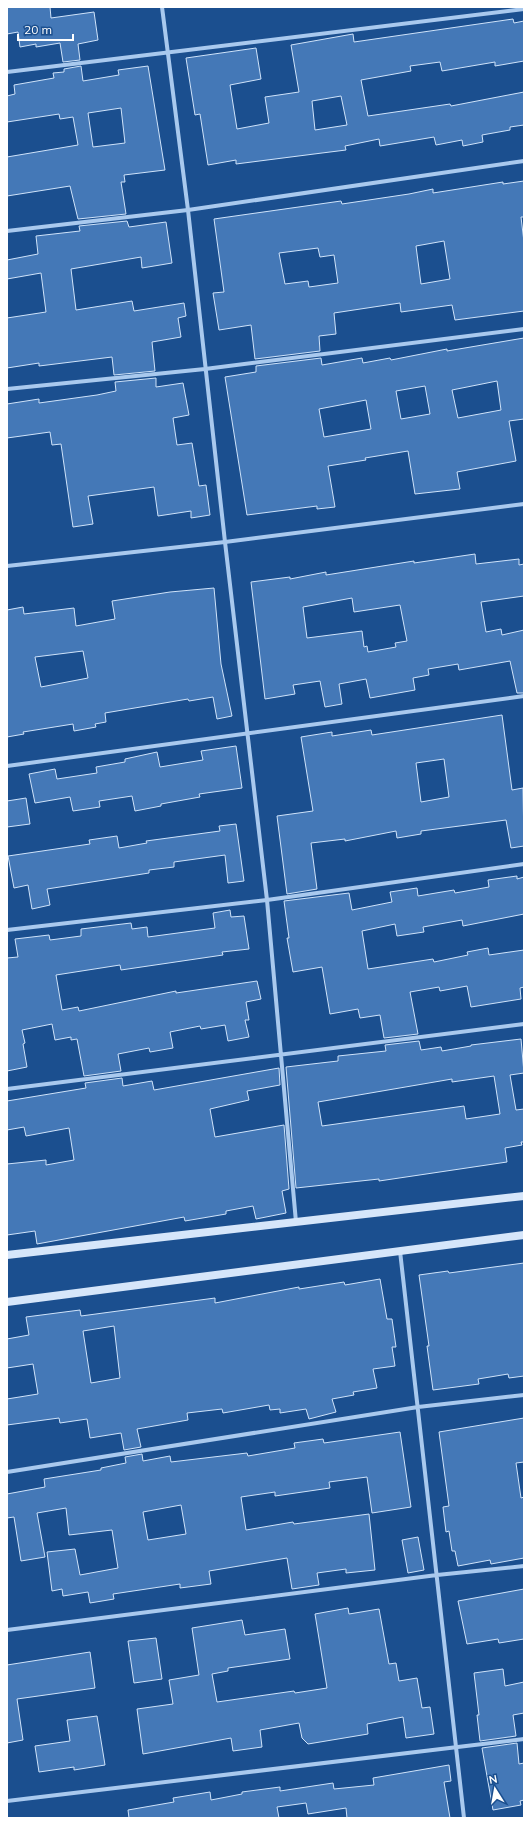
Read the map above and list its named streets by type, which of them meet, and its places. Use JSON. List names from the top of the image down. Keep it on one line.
{"scale_bar":"20 m","north":"top"}
